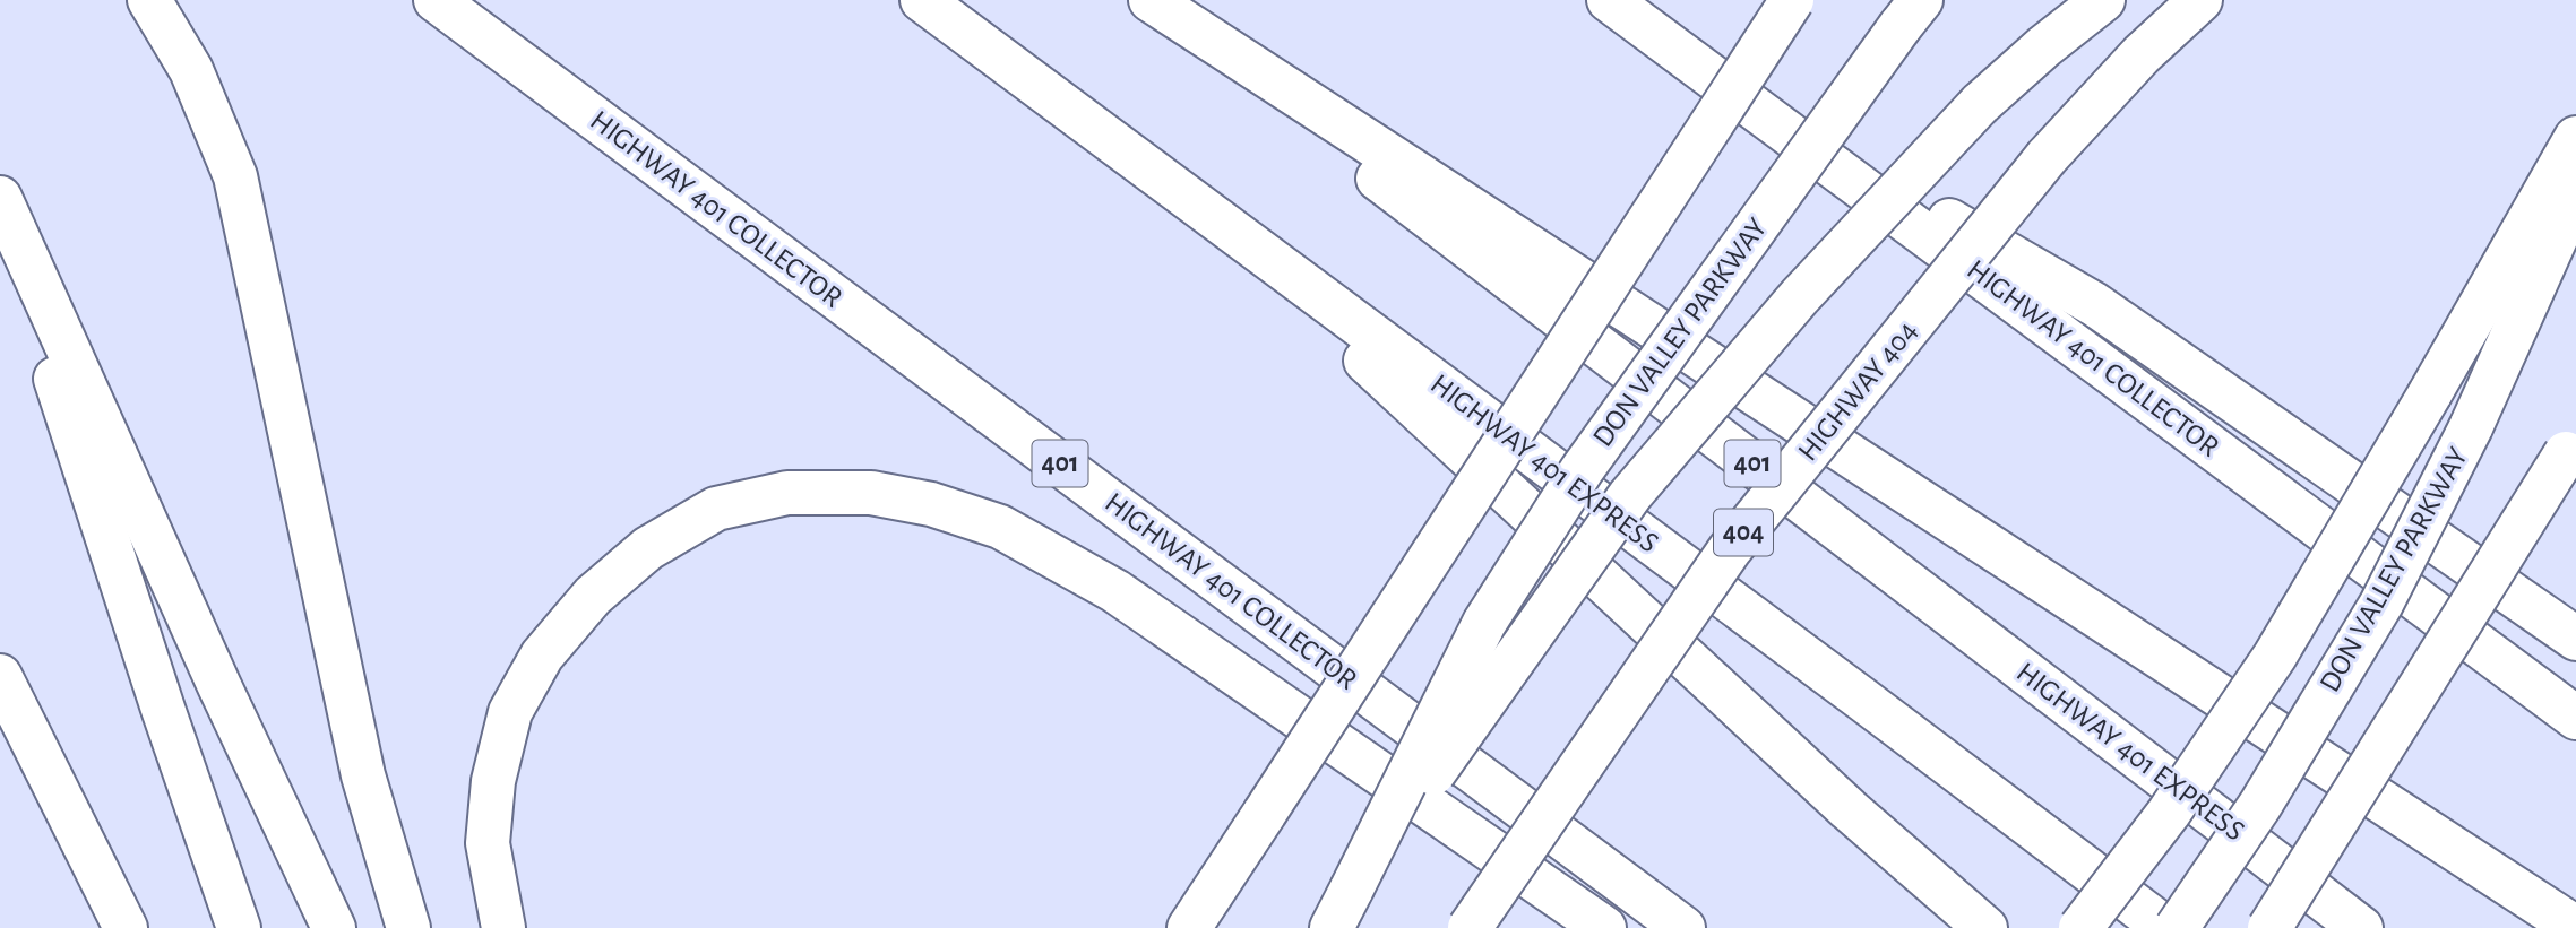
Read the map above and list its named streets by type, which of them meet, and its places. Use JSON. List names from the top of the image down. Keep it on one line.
{"streets":{"highway":["HIGHWAY 401 COLLECTOR","DON VALLEY PARKWAY","HIGHWAY 404","401","HIGHWAY 401 EXPRESS","404"]}}
